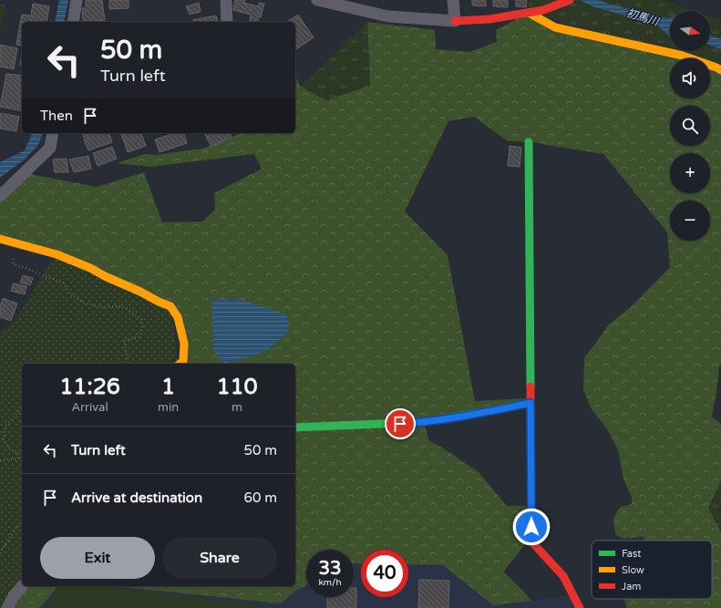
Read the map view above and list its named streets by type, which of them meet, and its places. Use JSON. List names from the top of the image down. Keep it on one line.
{"water":["初馬川"],"legend":["Fast","Slow","Jam"],"north":"right","page":{"map_buttons":["+","−"],"turn":["50 m","Turn left"],"then":"Then","eta":["11:26","Arrival","1","min","110","m"],"list":[{"name":"Turn left","value":"50 m"},{"name":"Arrive at destination","value":"60 m"}],"buttons":["Exit","Share"],"speed":"33 km/h","limit":"40"}}
